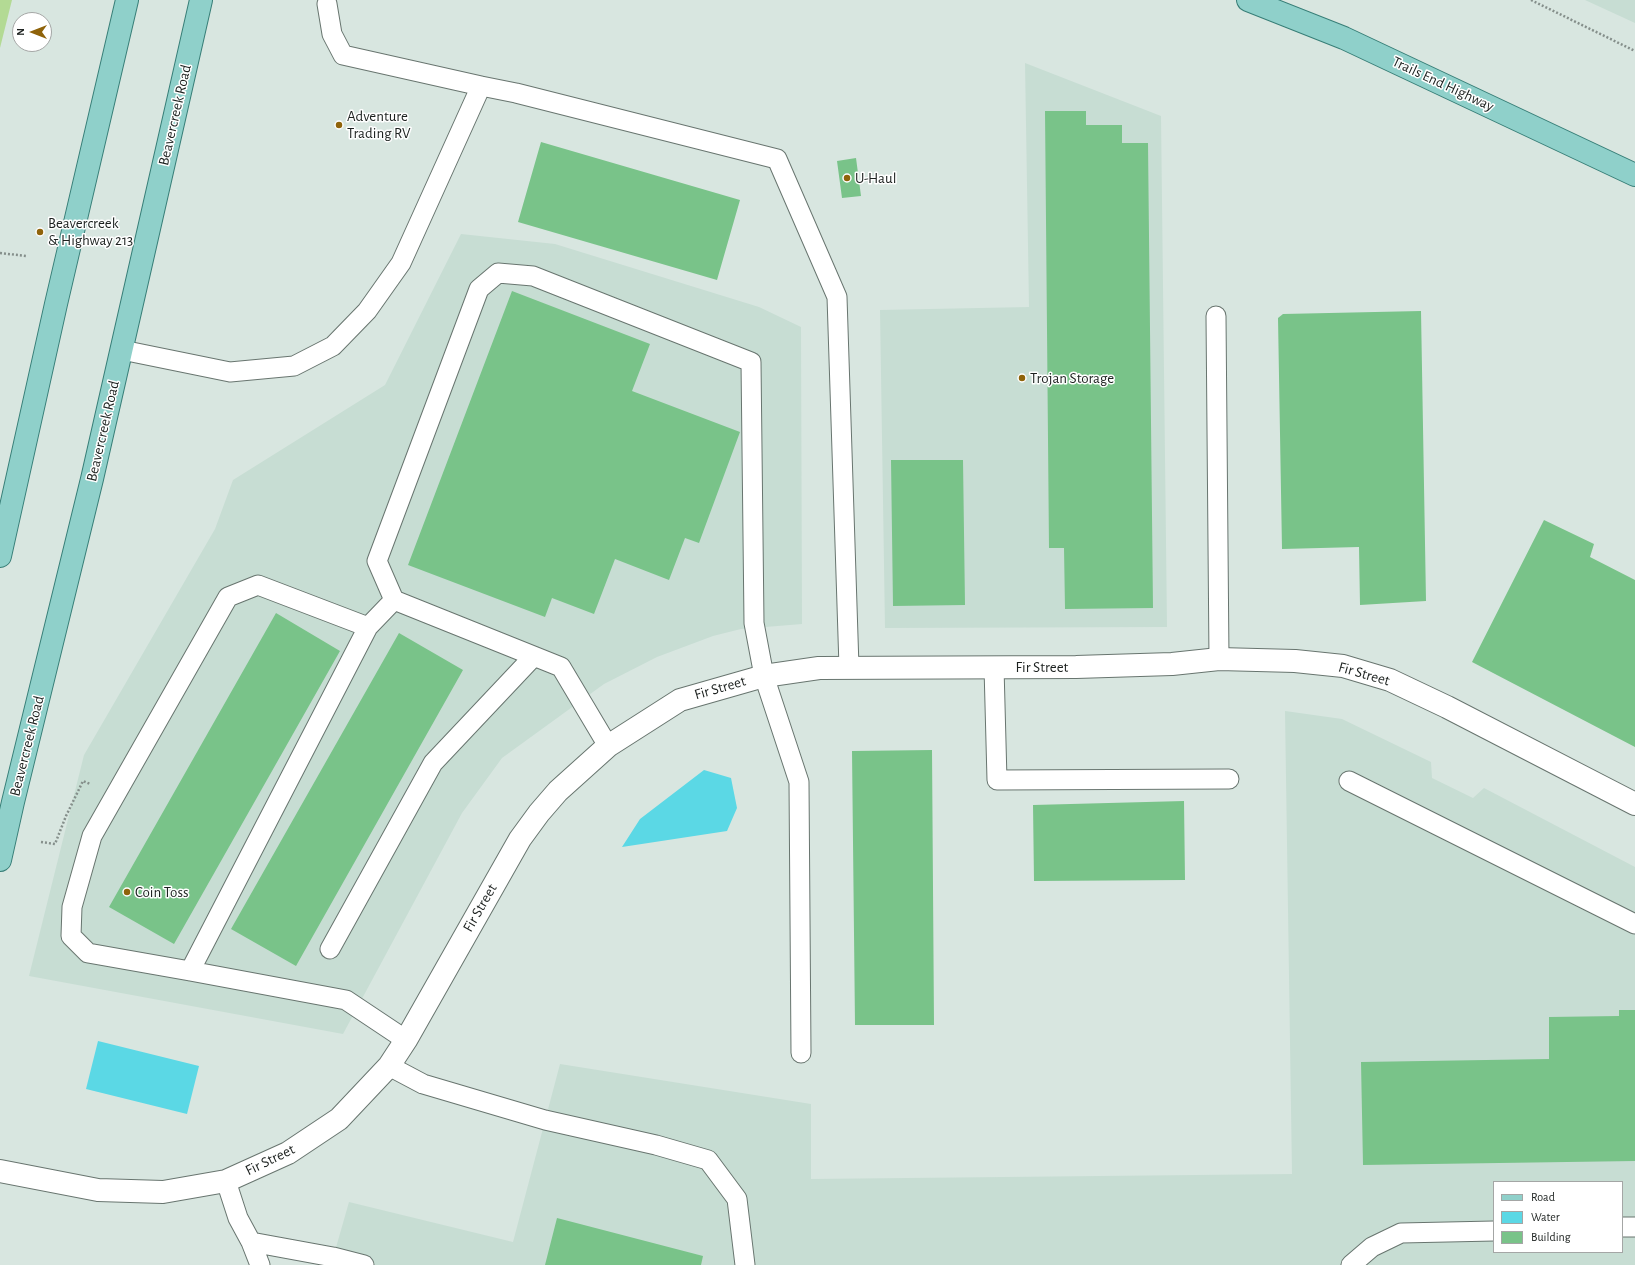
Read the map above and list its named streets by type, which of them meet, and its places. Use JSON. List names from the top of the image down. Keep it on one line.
{"streets":{"main road":["Trails End Highway","Beavercreek Road"],"street":["Fir Street"]},"places":["Adventure Trading RV","U-Haul","Beavercreek & Highway 213","Trojan Storage","Coin Toss"],"legend":["Road","Water","Building"],"north":"left"}
